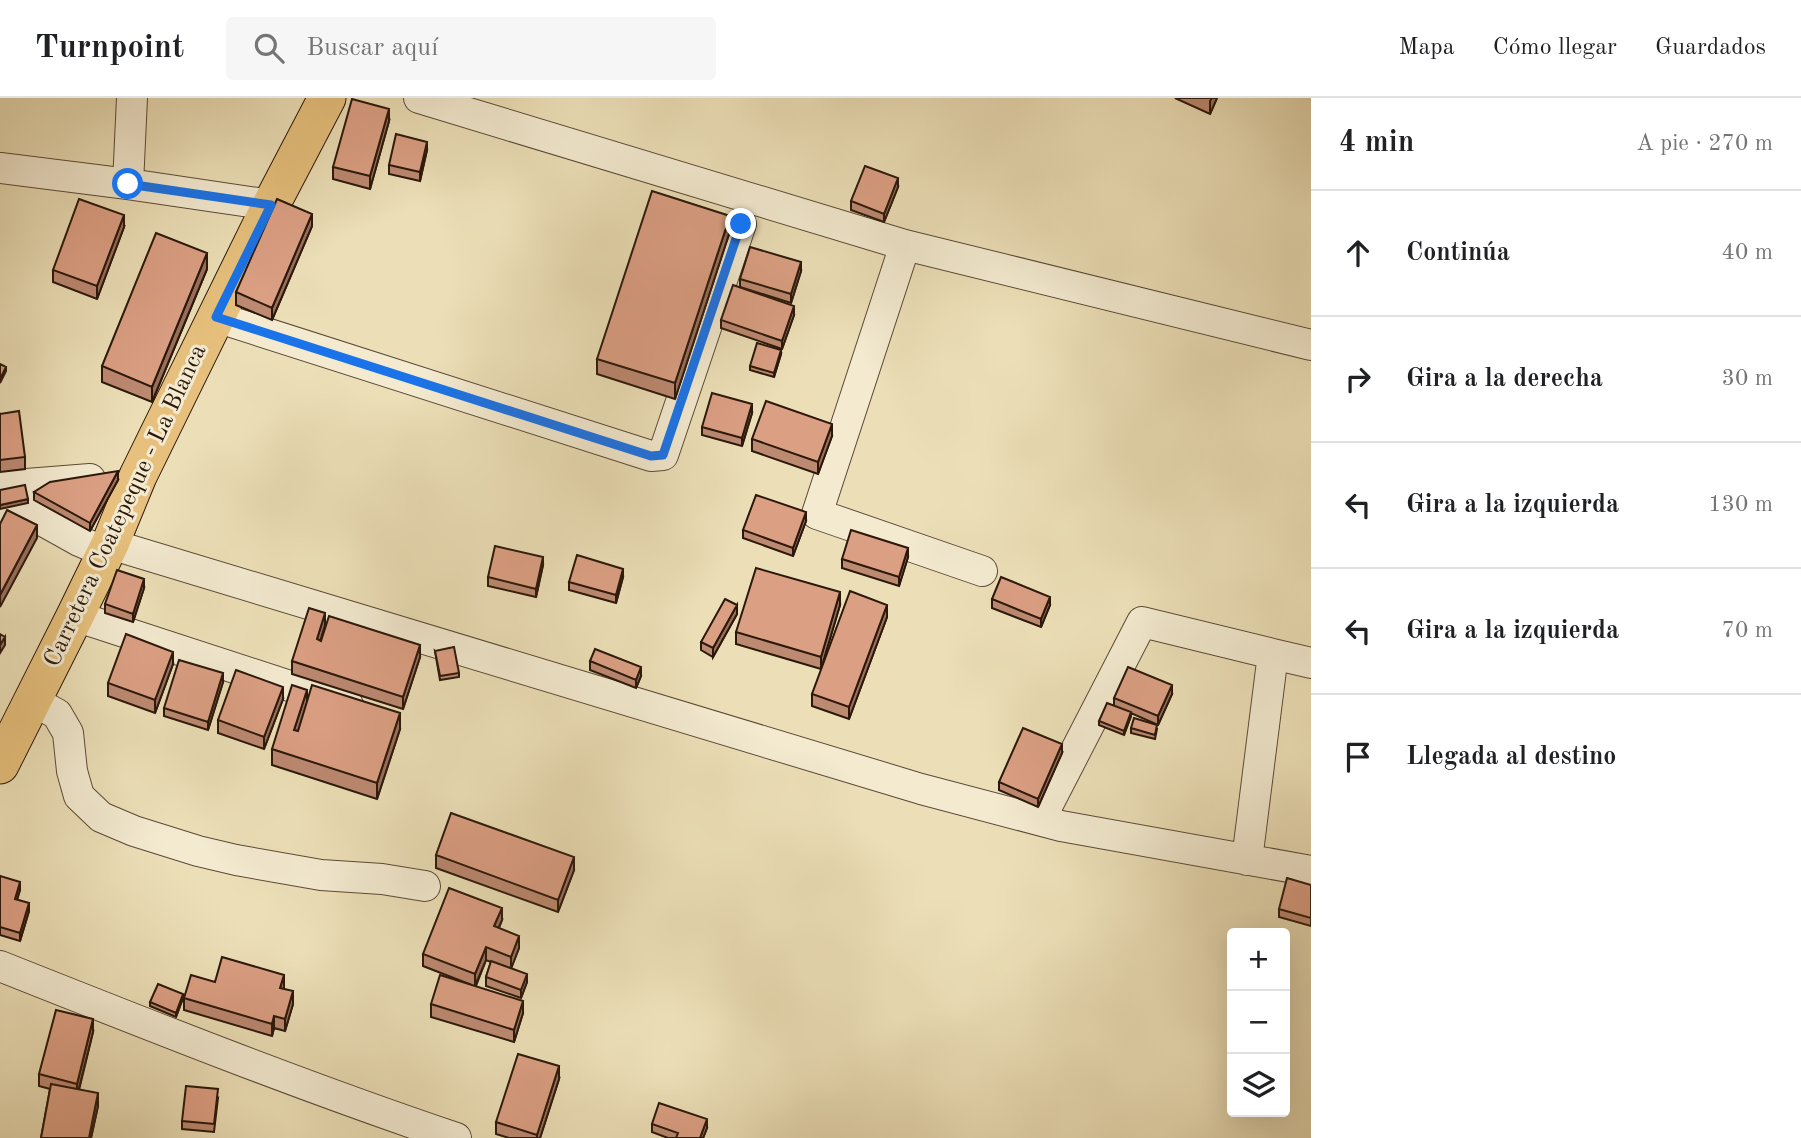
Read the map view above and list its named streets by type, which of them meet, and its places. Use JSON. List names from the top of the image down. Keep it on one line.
{"streets":{"main road":["Carretera Coatepeque - La Blanca"]},"page":{"header":"Turnpoint","search":"Buscar aquí","nav":["Mapa","Cómo llegar","Guardados"],"heading":["4 min","A pie · 270 m"],"list":[["Continúa","40 m"],["Gira a la derecha","30 m"],["Gira a la izquierda","130 m"],["Gira a la izquierda","70 m"],"Llegada al destino"],"map_buttons":["+","−"]}}
